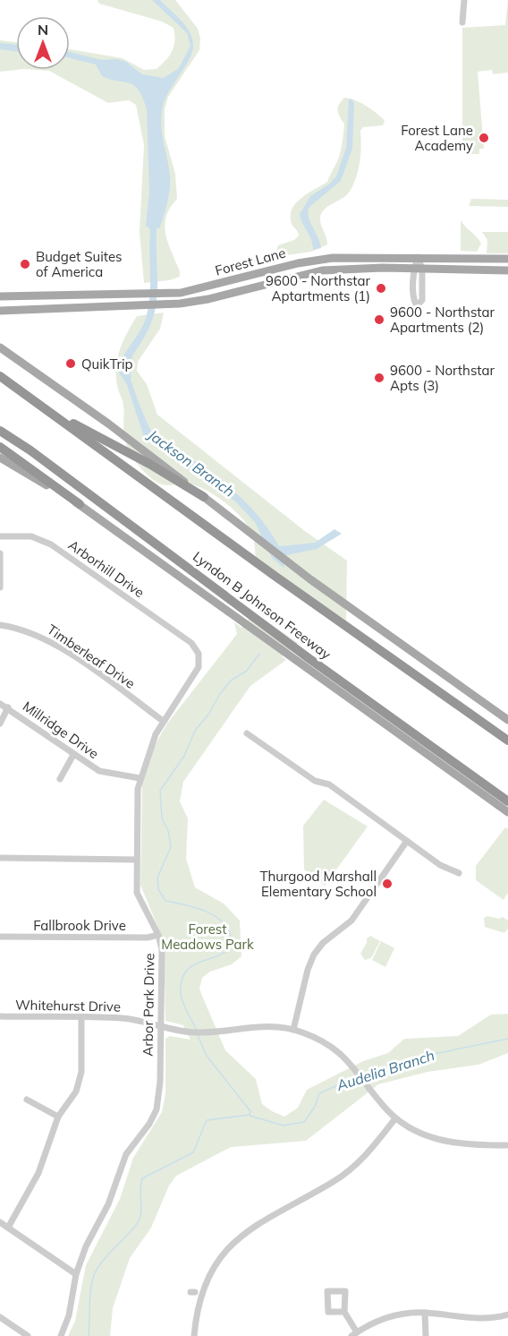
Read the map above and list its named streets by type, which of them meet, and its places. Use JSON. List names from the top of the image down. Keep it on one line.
{"streets":{"highway":["Lyndon B Johnson Freeway"],"main road":["Forest Lane"],"street":["Arborhill Drive","Timberleaf Drive","Millridge Drive","Fallbrook Drive","Arbor Park Drive","Whitehurst Drive"]},"crossings":[["Arborhill Drive","Arbor Park Drive"],["Timberleaf Drive","Arbor Park Drive"],["Millridge Drive","Arbor Park Drive"],["Fallbrook Drive","Arbor Park Drive"],["Arbor Park Drive","Whitehurst Drive"]],"water":["Jackson Branch","Audelia Branch"],"parks":["Forest Meadows Park"],"places":["Forest Lane Academy","Budget Suites of America","9600 - Northstar Aptartments (1)","9600 - Northstar Apartments (2)","QuikTrip","9600 - Northstar Apts (3)","Thurgood Marshall Elementary School"],"north":"top"}
